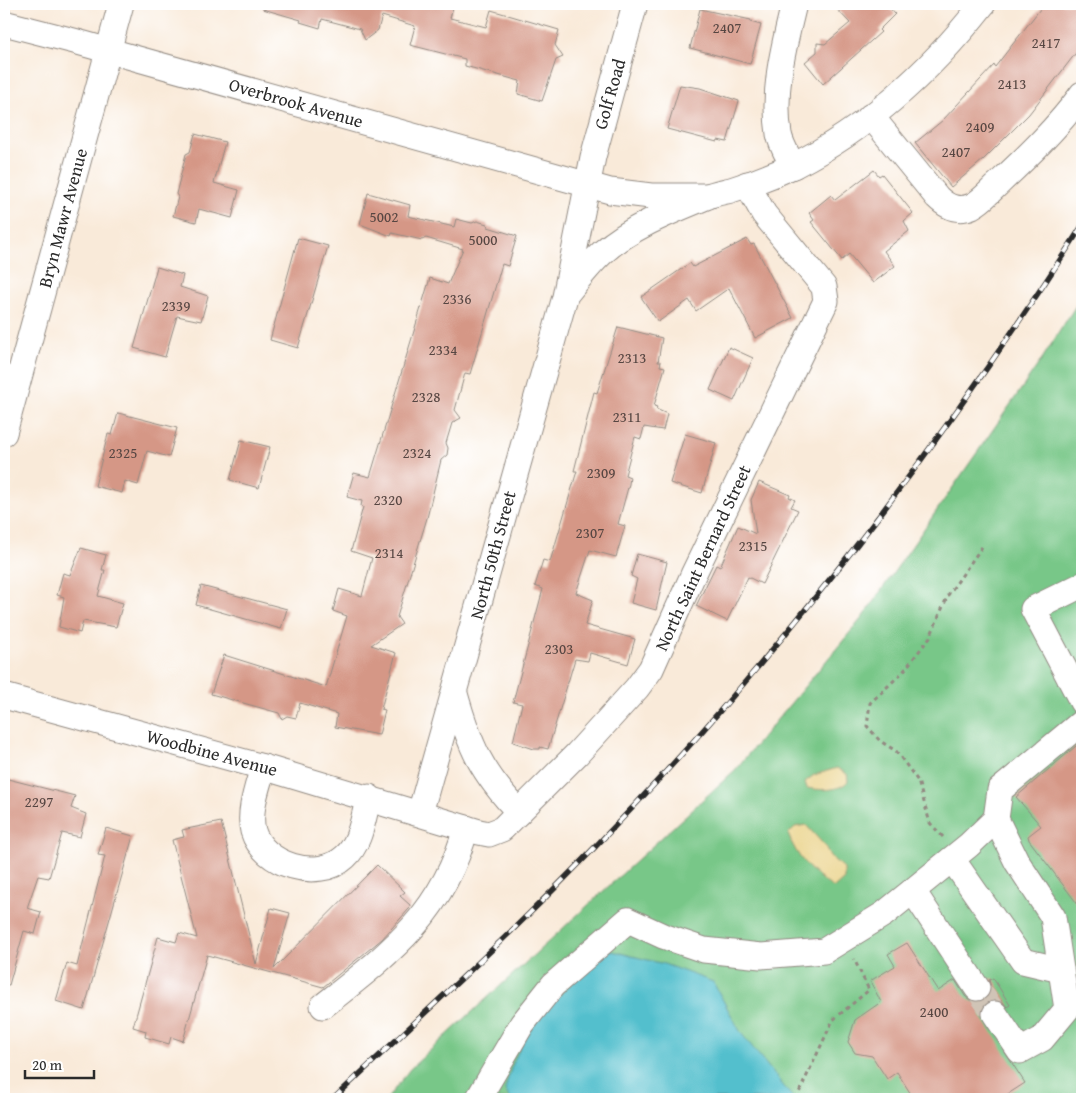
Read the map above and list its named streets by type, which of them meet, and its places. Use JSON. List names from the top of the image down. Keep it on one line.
{"streets":{"street":["Golf Road","Overbrook Avenue","Bryn Mawr Avenue","North 50th Street","North Saint Bernard Street","Woodbine Avenue"]},"crossings":[["Golf Road","Overbrook Avenue"],["Golf Road","North 50th Street"],["Overbrook Avenue","Bryn Mawr Avenue"],["Overbrook Avenue","North 50th Street"],["North 50th Street","North Saint Bernard Street"],["North 50th Street","Woodbine Avenue"],["North Saint Bernard Street","Woodbine Avenue"]],"house_numbers":["2407","2417","2413","2409","2407","5002","5000","2336","2339","2334","2313","2328","2311","2325","2324","2309","2320","2307","2315","2314","2303","2297","2400"],"scale_bar":"20 m"}
